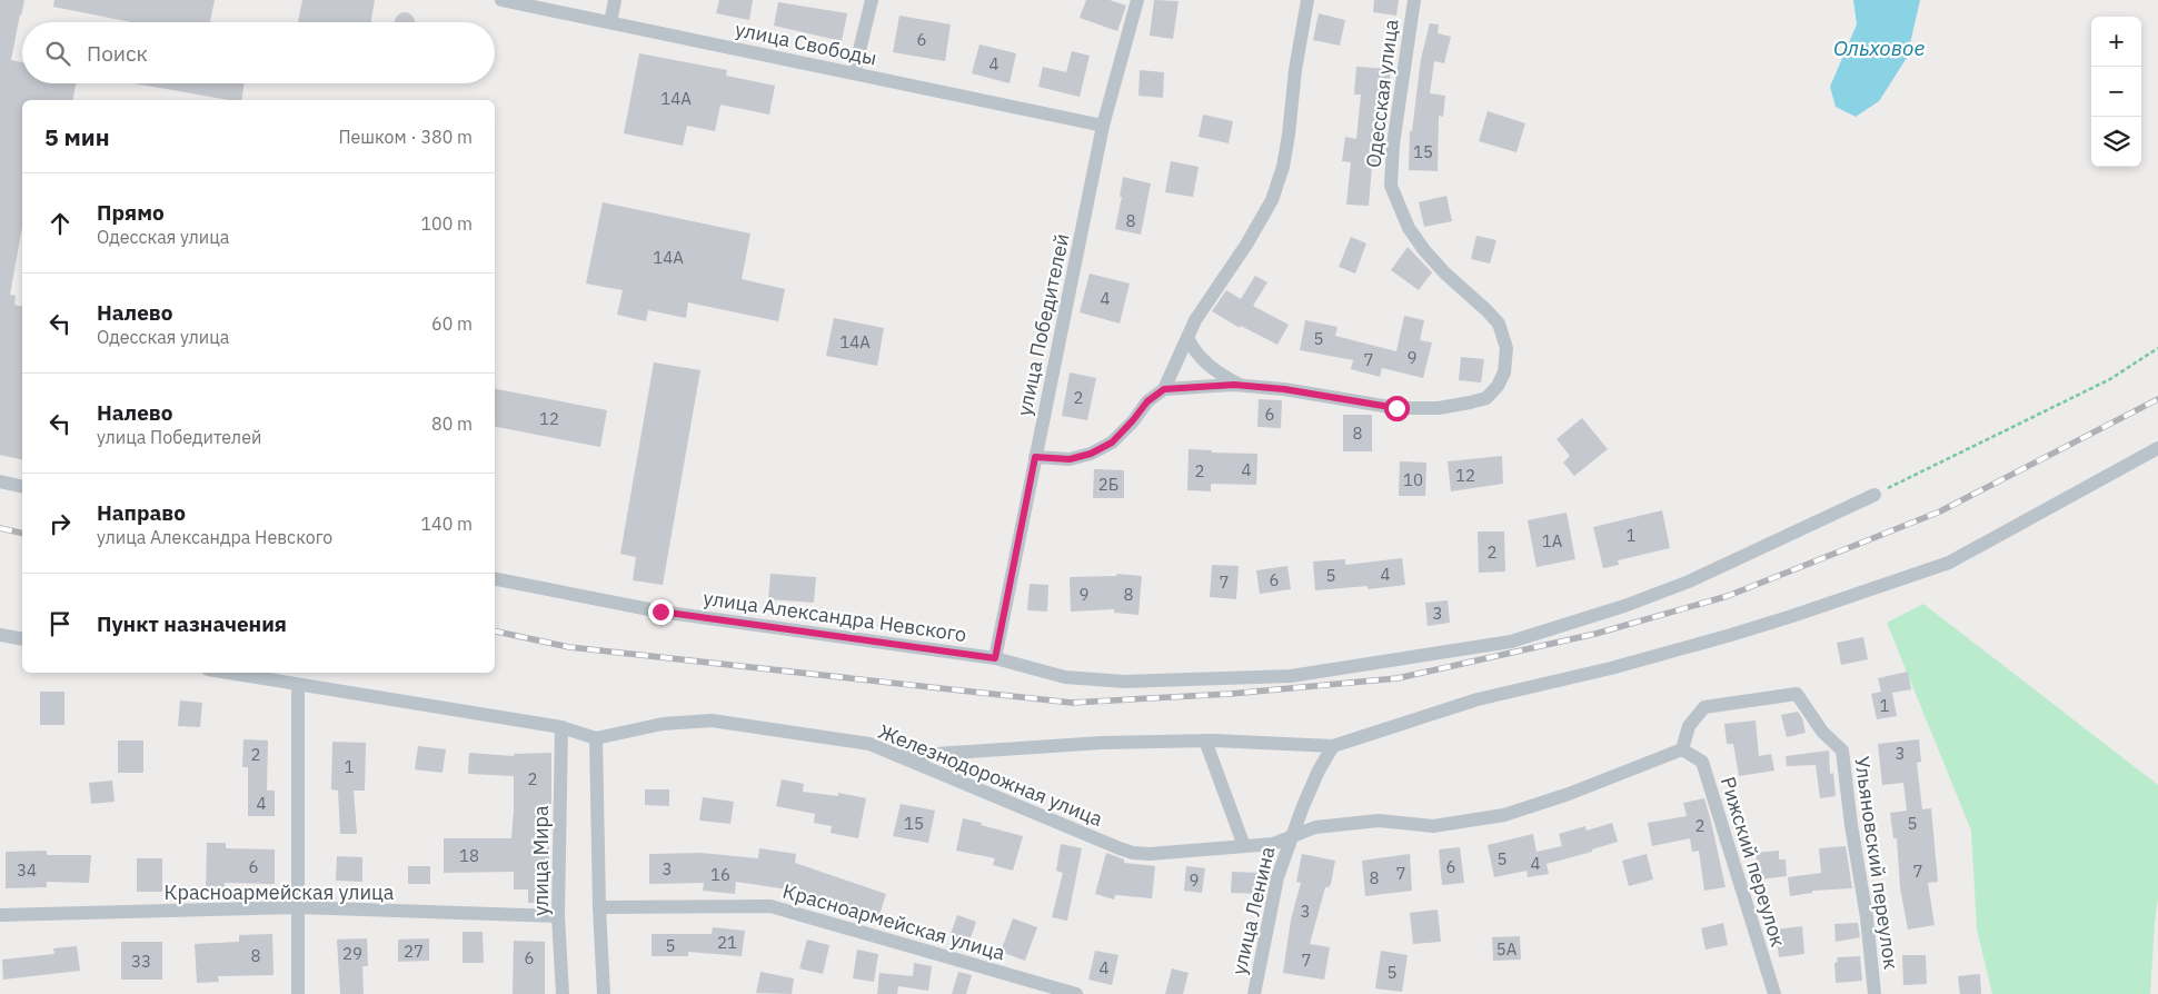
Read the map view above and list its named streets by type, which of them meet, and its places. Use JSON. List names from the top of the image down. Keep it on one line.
{"streets":{"street":["улица Свободы","Одесская улица","улица Победителей","улица Александра Невского","Железнодорожная улица","улица Мира","Рижский переулок","Ульяновский переулок","Красноармейская улица","улица Ленина"]},"crossings":[["улица Свободы","улица Победителей"],["улица Победителей","улица Александра Невского"],["Железнодорожная улица","улица Мира"],["Железнодорожная улица","Рижский переулок"],["Железнодорожная улица","Ульяновский переулок"],["Железнодорожная улица","улица Ленина"],["улица Мира","Красноармейская улица"],["Рижский переулок","Ульяновский переулок"]],"water":["Ольховое"],"house_numbers":["6","4","14А","15","8","14А","4","5","14А","9","7","2","6","12","8","4","2","12","10","2Б","1","1А","2","4","5","6","7","9","8","3","1","3","2","1","2","4","15","5","2","18","5","4","6","6","3","34","7","7","16","8","9","3","21","5","5А","27","29","8","6","7","33","4","5"],"page":{"map_buttons":["+","−"],"search":"Поиск","heading":["5 мин","Пешком · 380 m"],"list":[["Прямо","Одесская улица","100 m"],["Налево","Одесская улица","60 m"],["Налево","улица Победителей","80 m"],["Направо","улица Александра Невского","140 m"],"Пункт назначения"]}}
